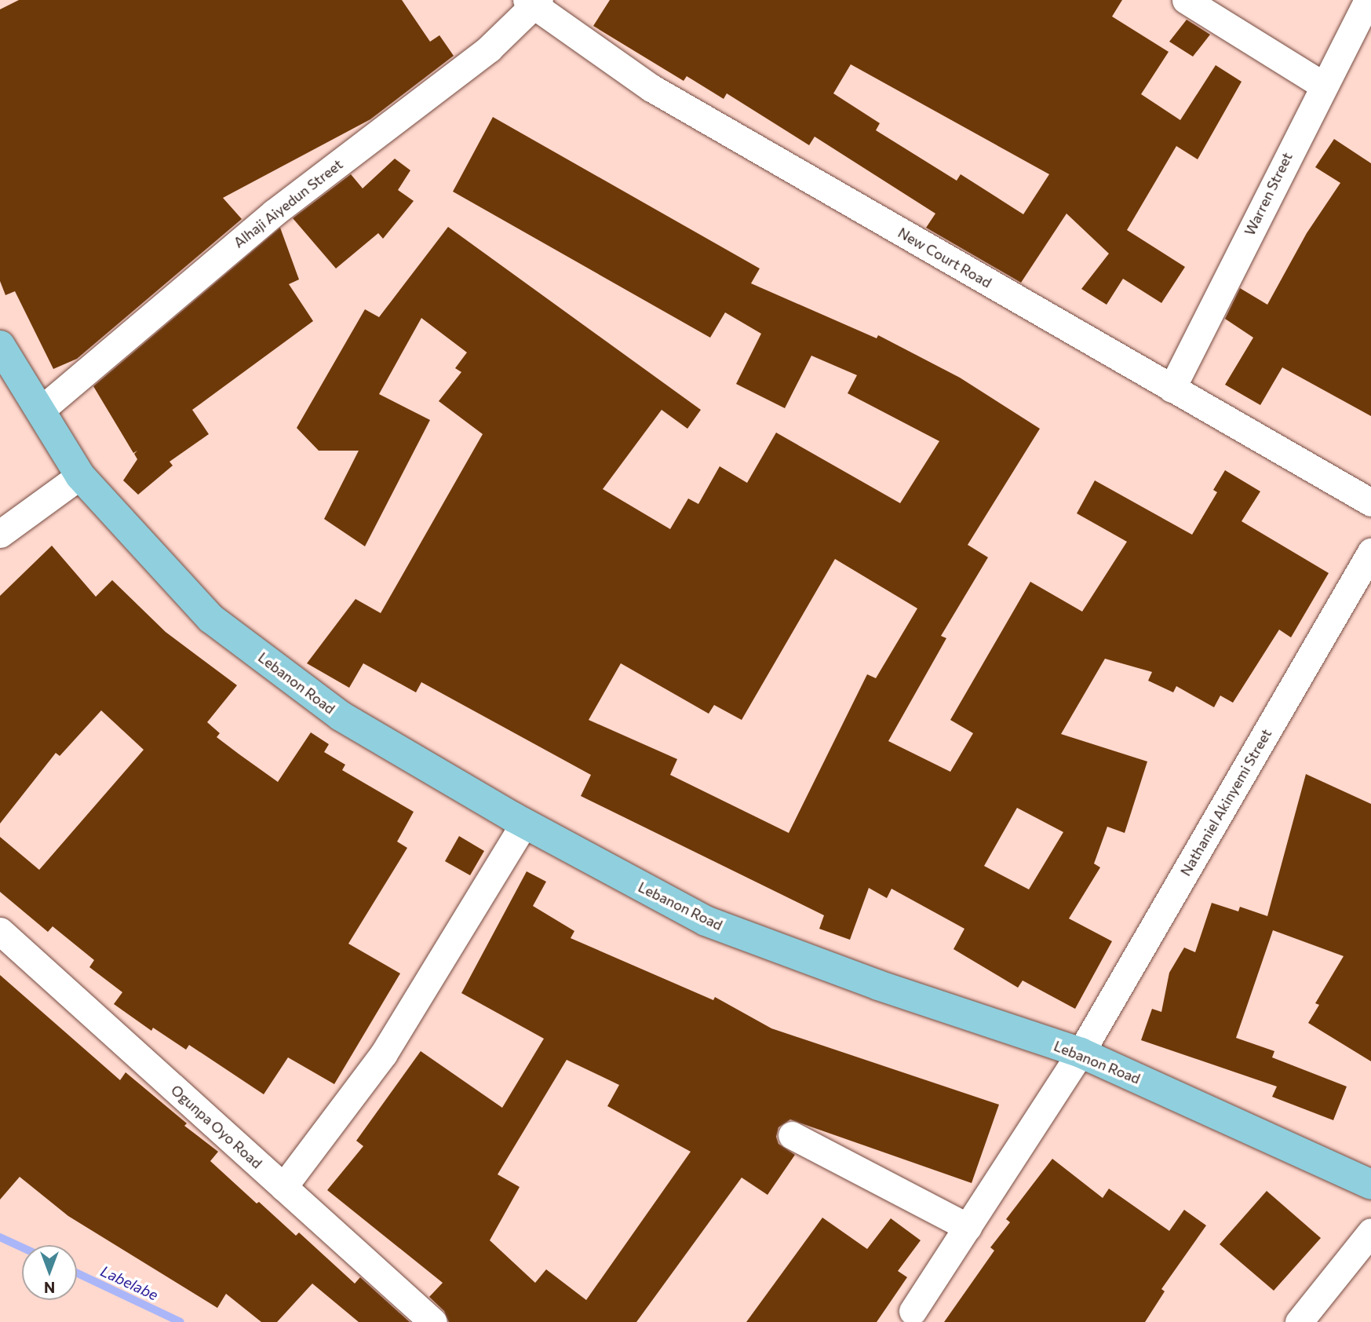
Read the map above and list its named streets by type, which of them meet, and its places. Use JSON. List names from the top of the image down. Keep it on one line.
{"streets":{"main road":["Lebanon Road"],"street":["Warren Street","Alhaji Aiyedun Street","New Court Road","Nathaniel Akinyemi Street","Ogunpa Oyo Road"]},"crossings":[["Warren Street","New Court Road"],["Alhaji Aiyedun Street","New Court Road"],["Alhaji Aiyedun Street","Lebanon Road"],["Lebanon Road","Nathaniel Akinyemi Street"]],"water":["Labelabe"],"north":"bottom"}
